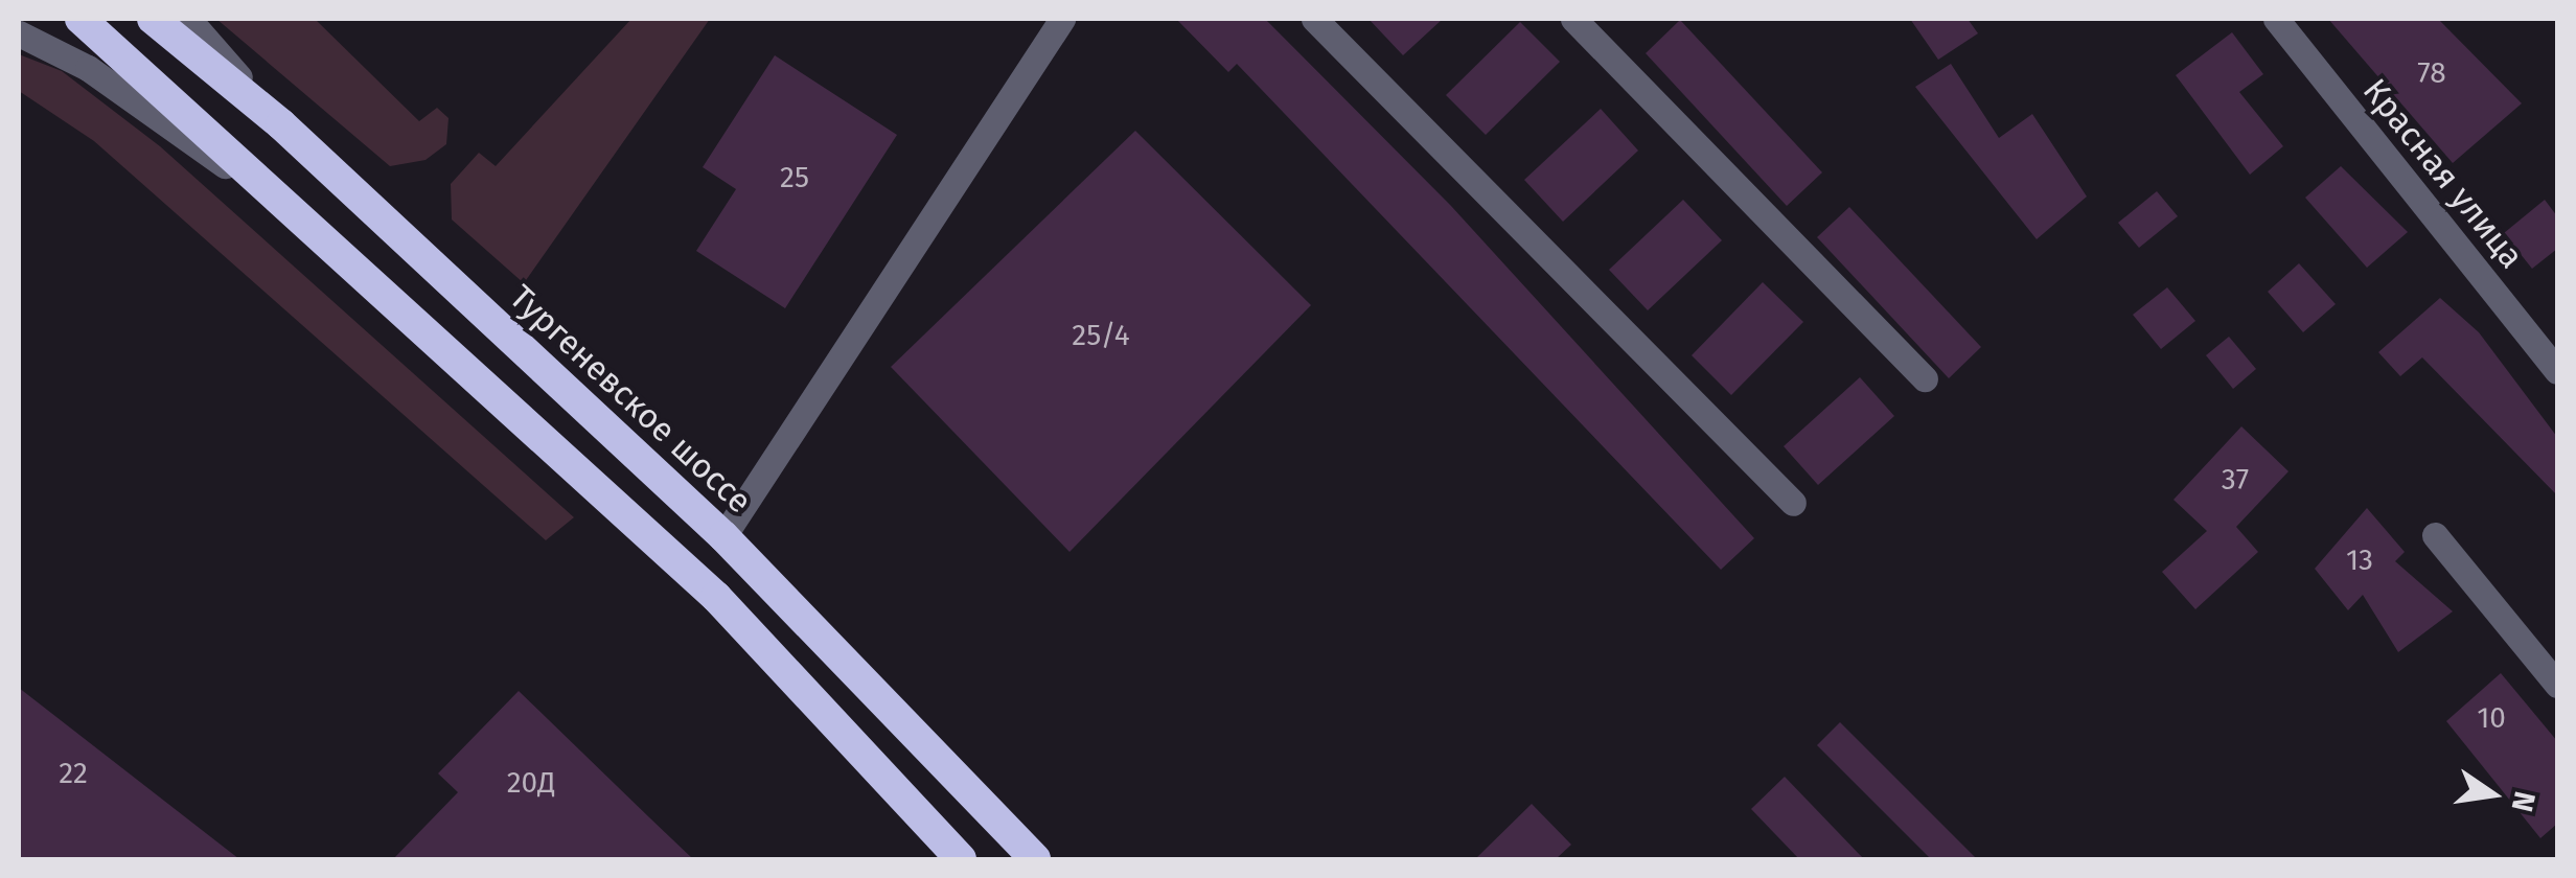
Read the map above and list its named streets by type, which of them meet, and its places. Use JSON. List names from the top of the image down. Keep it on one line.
{"streets":{"highway":["Тургеневское шоссе"],"street":["Красная улица"]},"house_numbers":["78","25","25/4","37","13","10","22","20Д"],"north":"right"}
